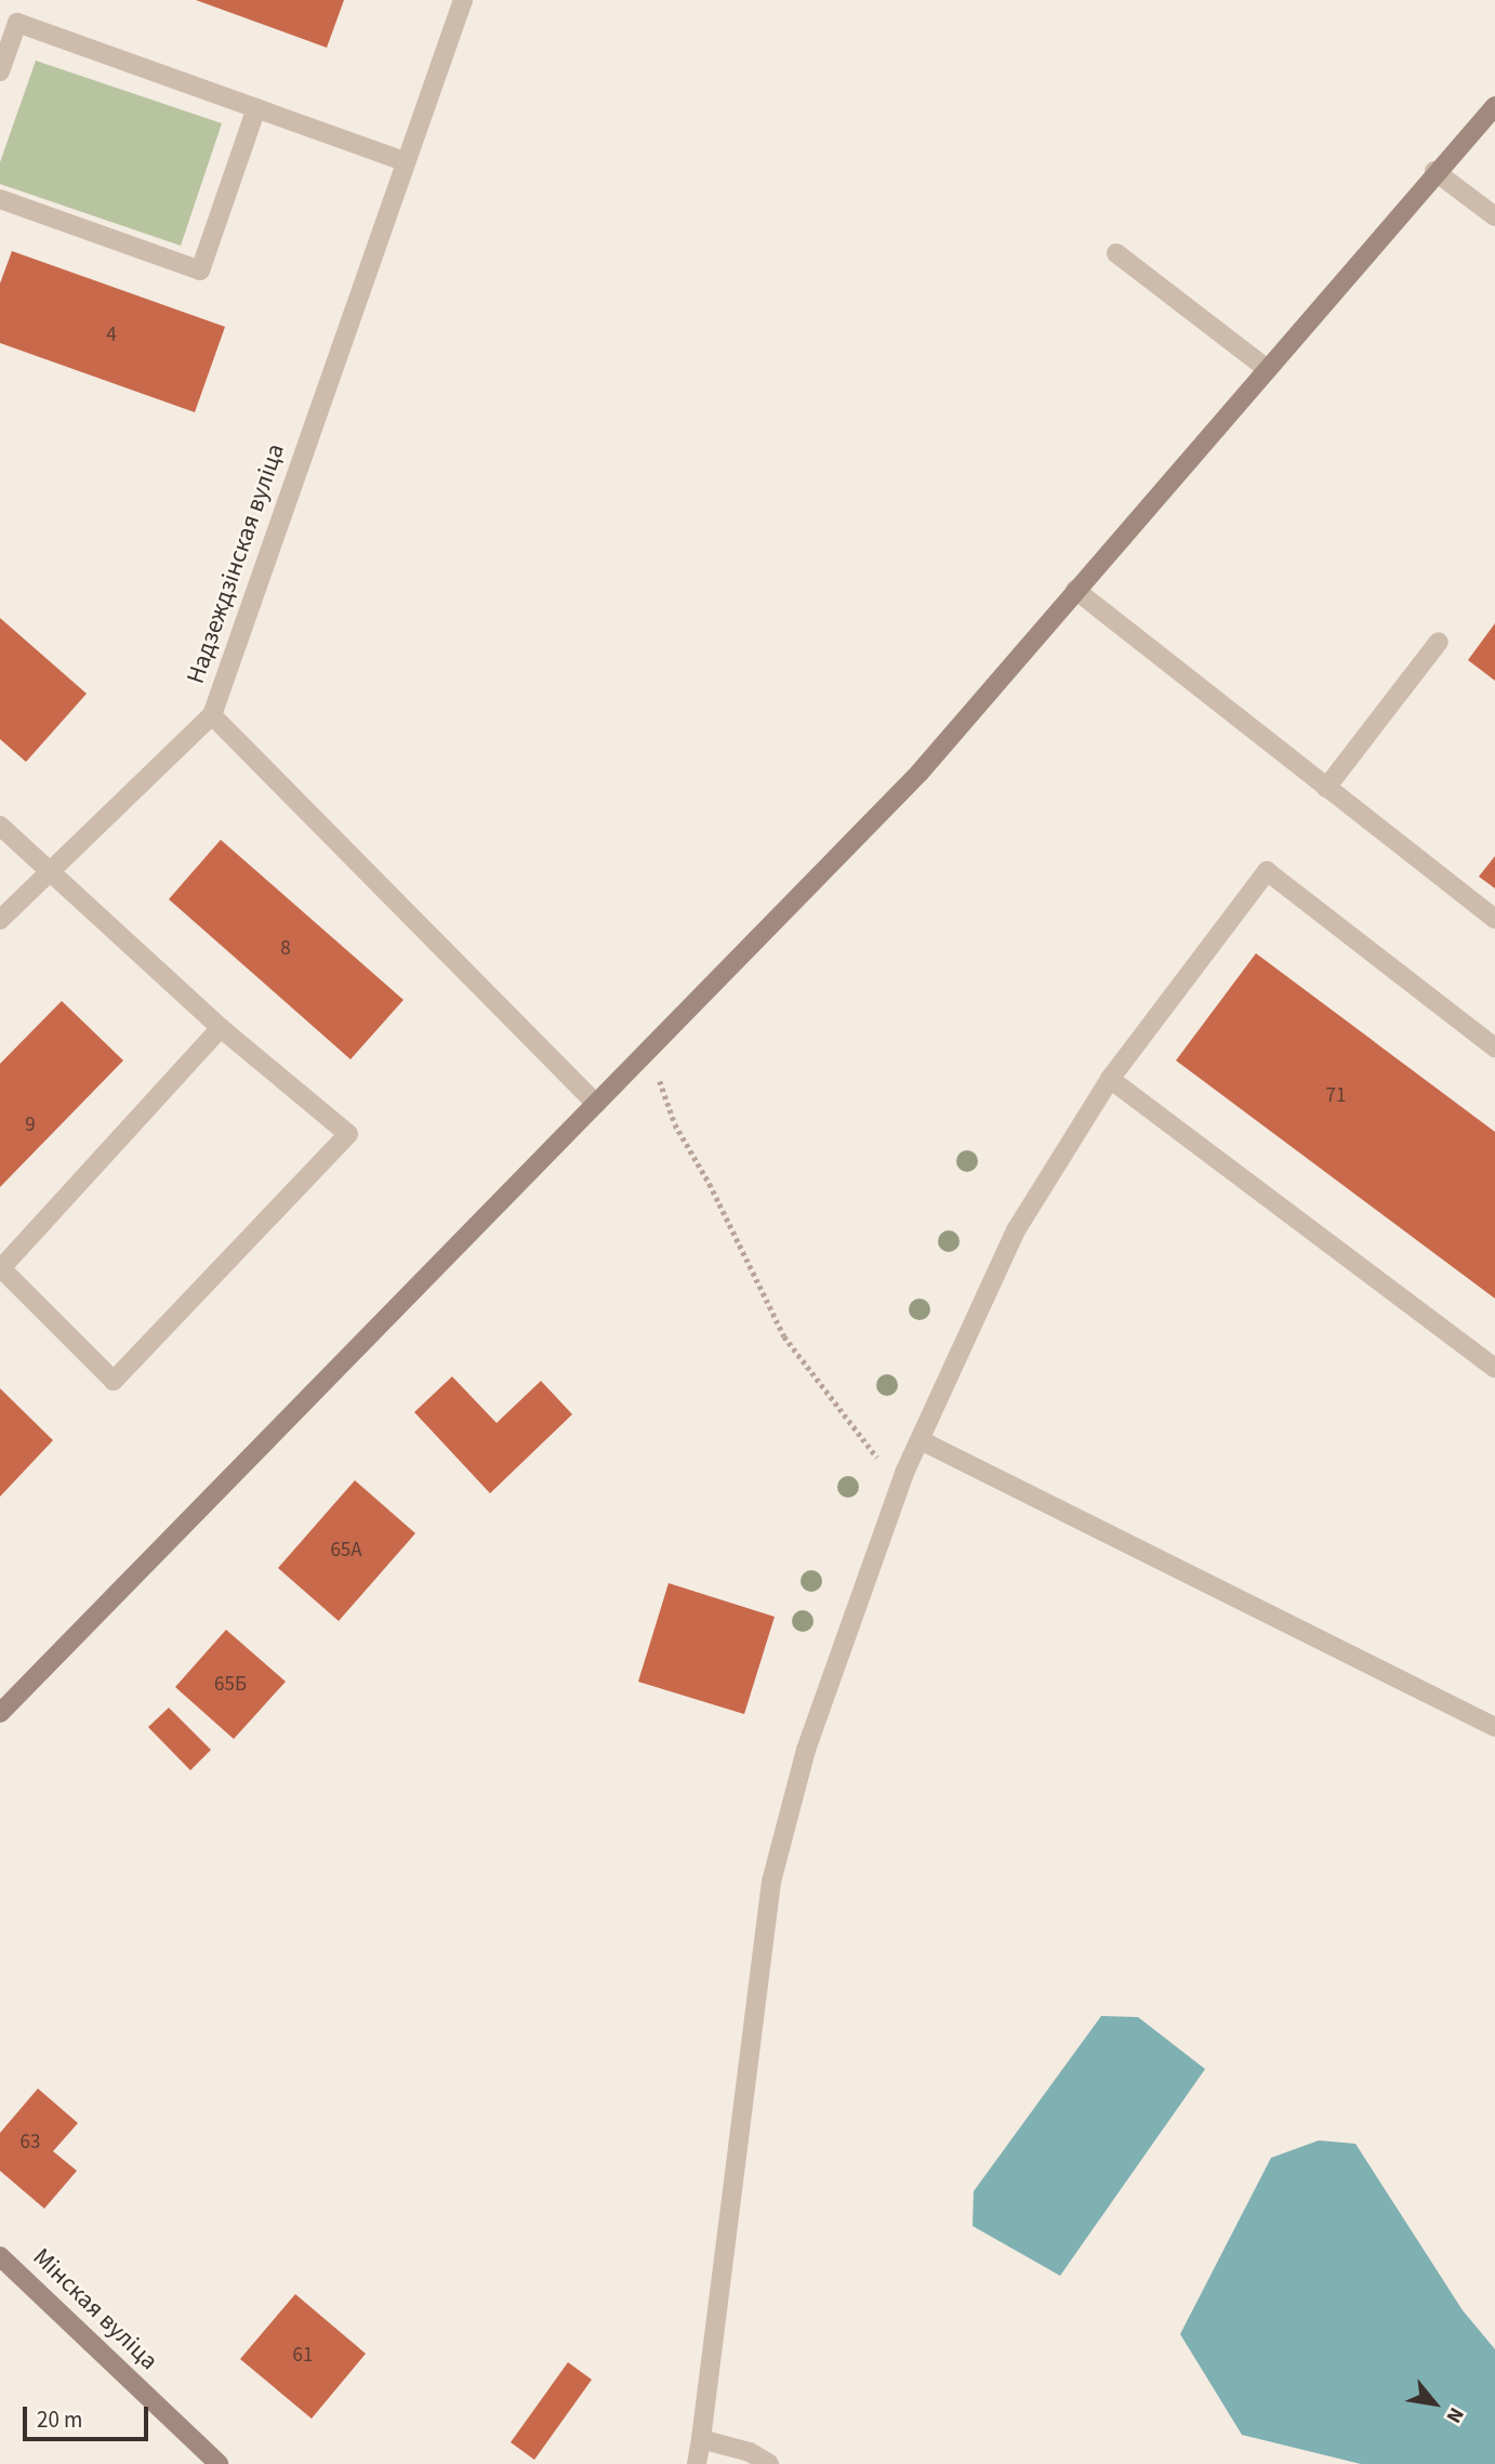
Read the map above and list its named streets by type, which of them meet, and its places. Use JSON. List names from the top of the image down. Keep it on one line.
{"streets":{"street":["Надзеждзінская вуліца","Мінская вуліца"]},"house_numbers":["4","8","71","9","65А","65Б","63","61"],"scale_bar":"20 m","north":"bottom right"}
